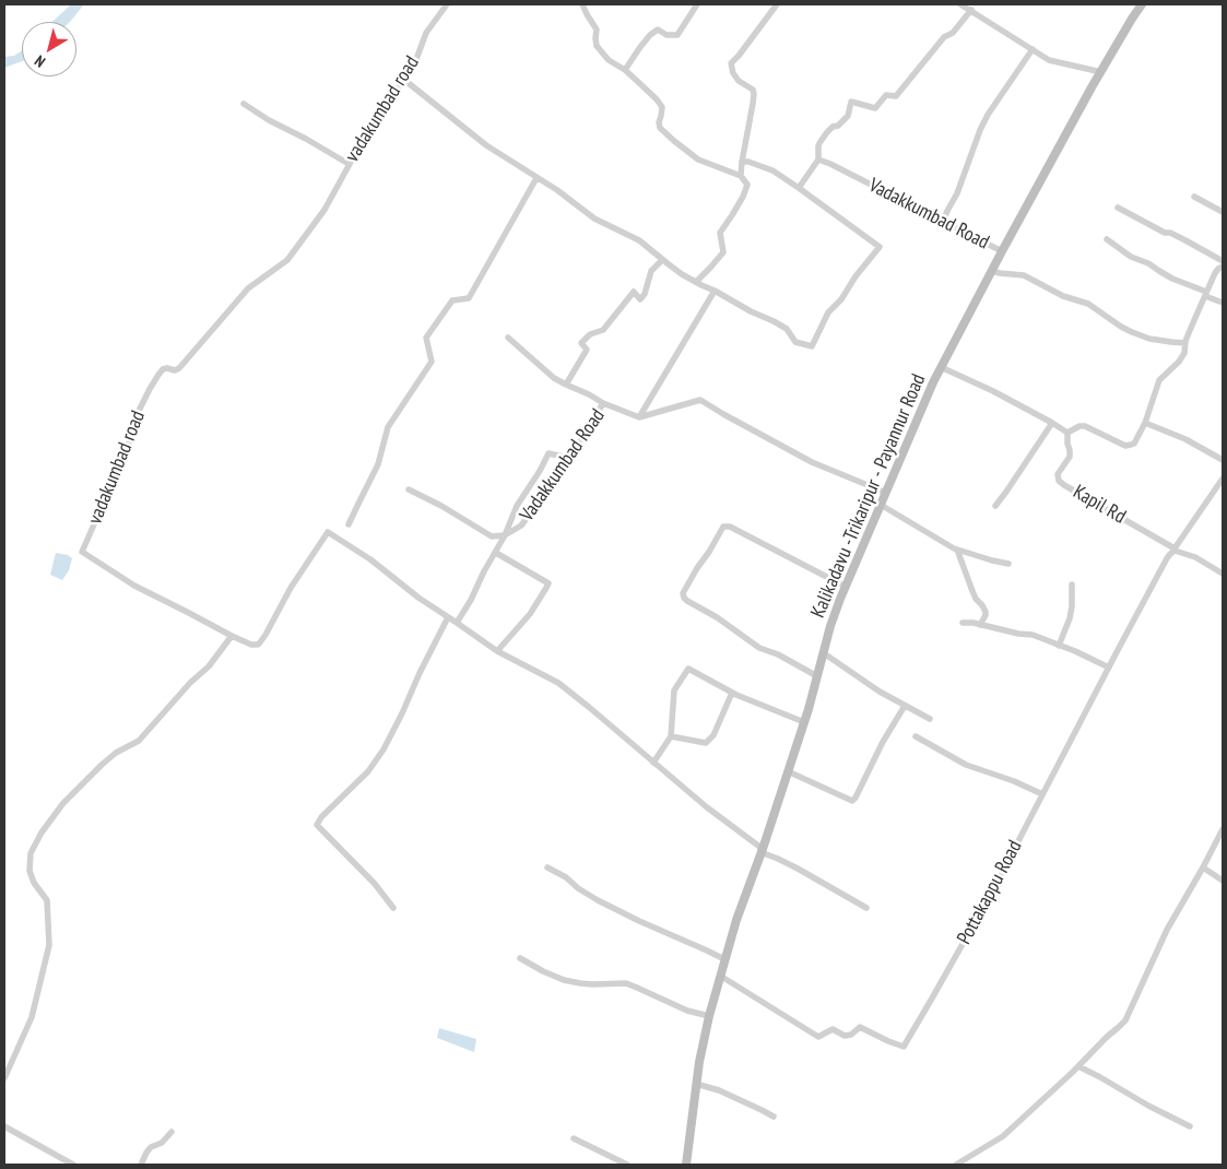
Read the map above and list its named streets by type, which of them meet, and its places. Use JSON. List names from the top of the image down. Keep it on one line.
{"streets":{"main road":["Kalikadavu -Trikaripur - Payannur Road"],"street":["vadakumbad road","Vadakkumbad Road","Kapil Rd","Pottakappu Road"]},"crossings":[["vadakumbad road","Vadakkumbad Road"],["Vadakkumbad Road","Kalikadavu -Trikaripur - Payannur Road"],["Kalikadavu -Trikaripur - Payannur Road","Pottakappu Road"],["Kapil Rd","Pottakappu Road"]],"north":"bottom left"}
